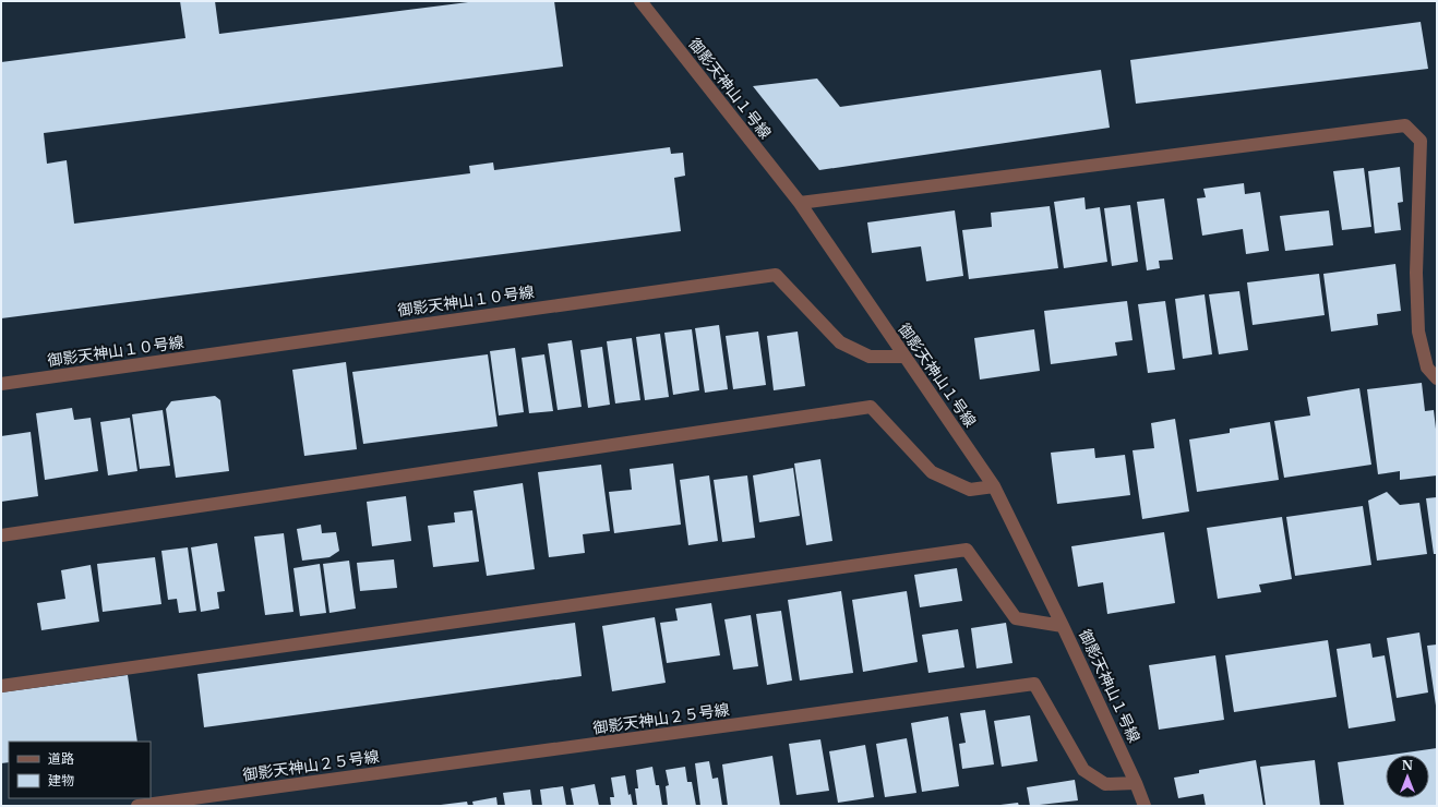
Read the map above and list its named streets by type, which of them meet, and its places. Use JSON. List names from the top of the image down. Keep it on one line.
{"streets":{"street":["御影天神山１号線","御影天神山１０号線","御影天神山２５号線"]},"crossings":[["御影天神山１号線","御影天神山１０号線"],["御影天神山１号線","御影天神山２５号線"]],"legend":["道路","建物"],"north":"top"}
